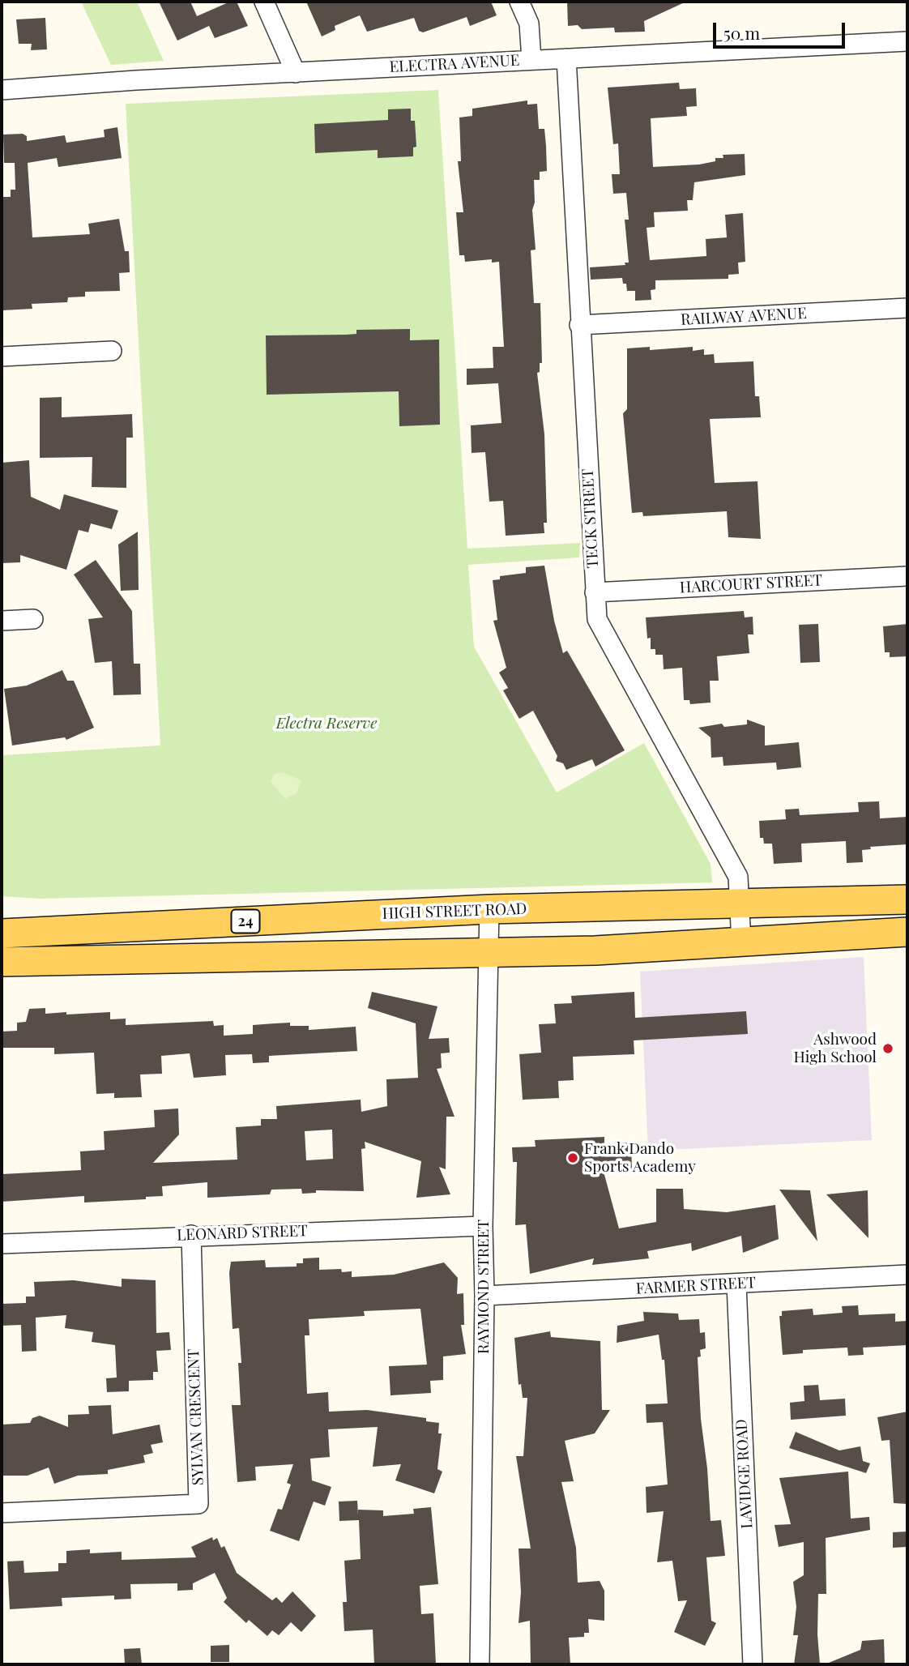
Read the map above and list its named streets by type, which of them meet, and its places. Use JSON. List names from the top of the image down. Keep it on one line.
{"streets":{"main road":["HIGH STREET ROAD","24"],"street":["ELECTRA AVENUE","RAILWAY AVENUE","TECK STREET","HARCOURT STREET","LEONARD STREET","FARMER STREET","RAYMOND STREET","SYLVAN CRESCENT","LAVIDGE ROAD"]},"crossings":[["ELECTRA AVENUE","TECK STREET"],["RAILWAY AVENUE","TECK STREET"],["TECK STREET","HARCOURT STREET"],["TECK STREET","HIGH STREET ROAD"],["HIGH STREET ROAD","RAYMOND STREET"],["LEONARD STREET","RAYMOND STREET"],["LEONARD STREET","SYLVAN CRESCENT"],["FARMER STREET","RAYMOND STREET"],["FARMER STREET","LAVIDGE ROAD"]],"parks":["Electra Reserve"],"places":["Ashwood High School","Frank Dando Sports Academy"],"scale_bar":"50 m"}
